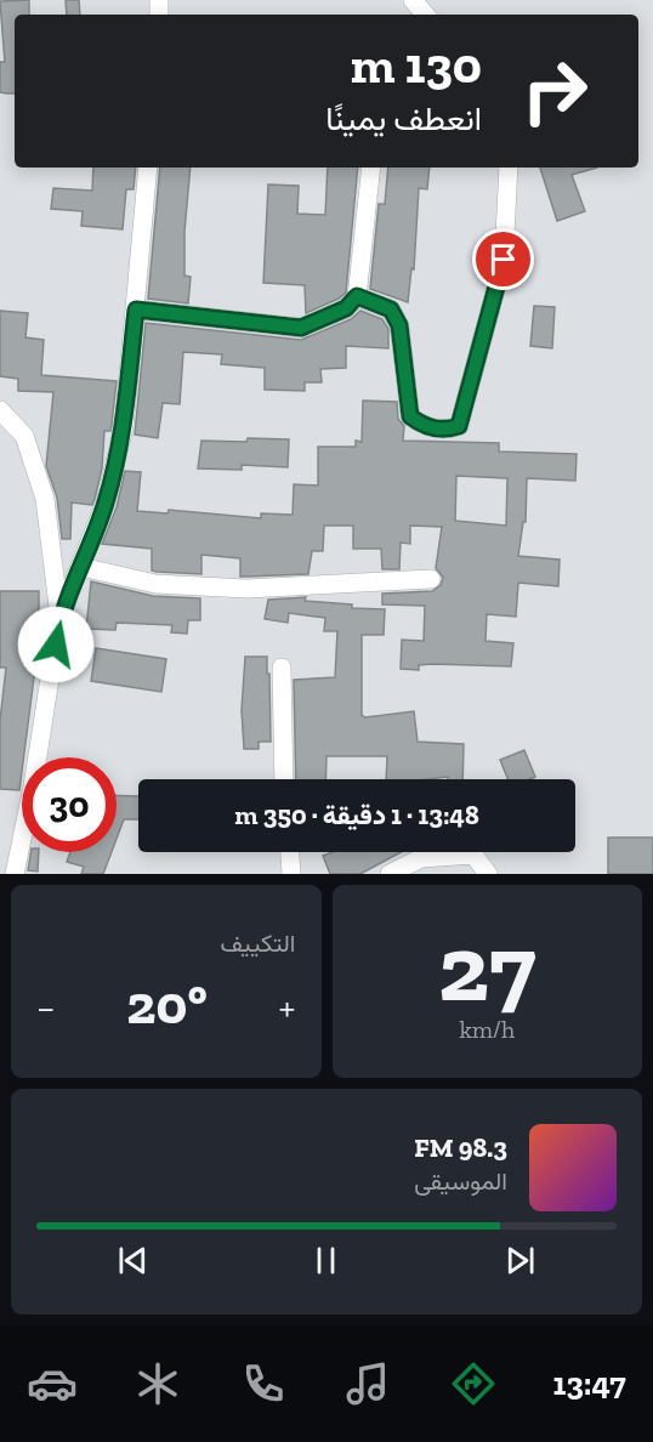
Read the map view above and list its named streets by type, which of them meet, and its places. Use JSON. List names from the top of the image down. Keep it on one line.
{"page":{"turn":["130 m","انعطف يمينًا"],"limit":"30","trip":"13:48 · 1 دقيقة · 350 m","tile":[["27","km/h"],"التكييف"],"heat":["−","20°","+"],"song":["98.3 FM","الموسيقى"],"tabs":"13:47"}}
